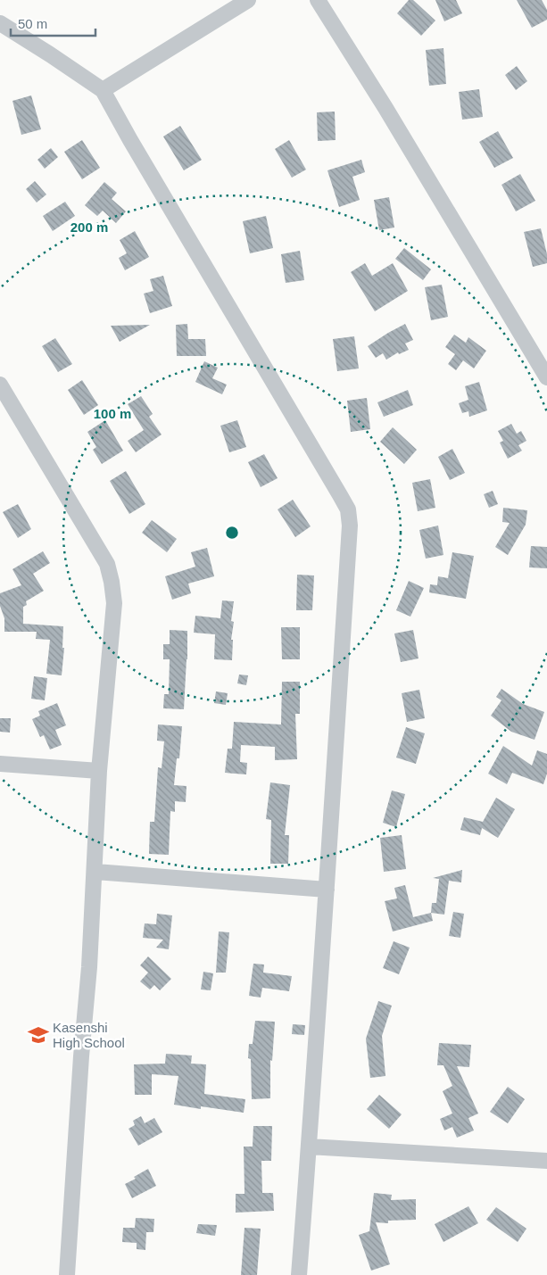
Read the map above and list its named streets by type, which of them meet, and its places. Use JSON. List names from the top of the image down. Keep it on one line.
{"places":{"school or university":["Kasenshi High School"]},"scale_bar":"50 m","rings":["200 m","100 m"]}
